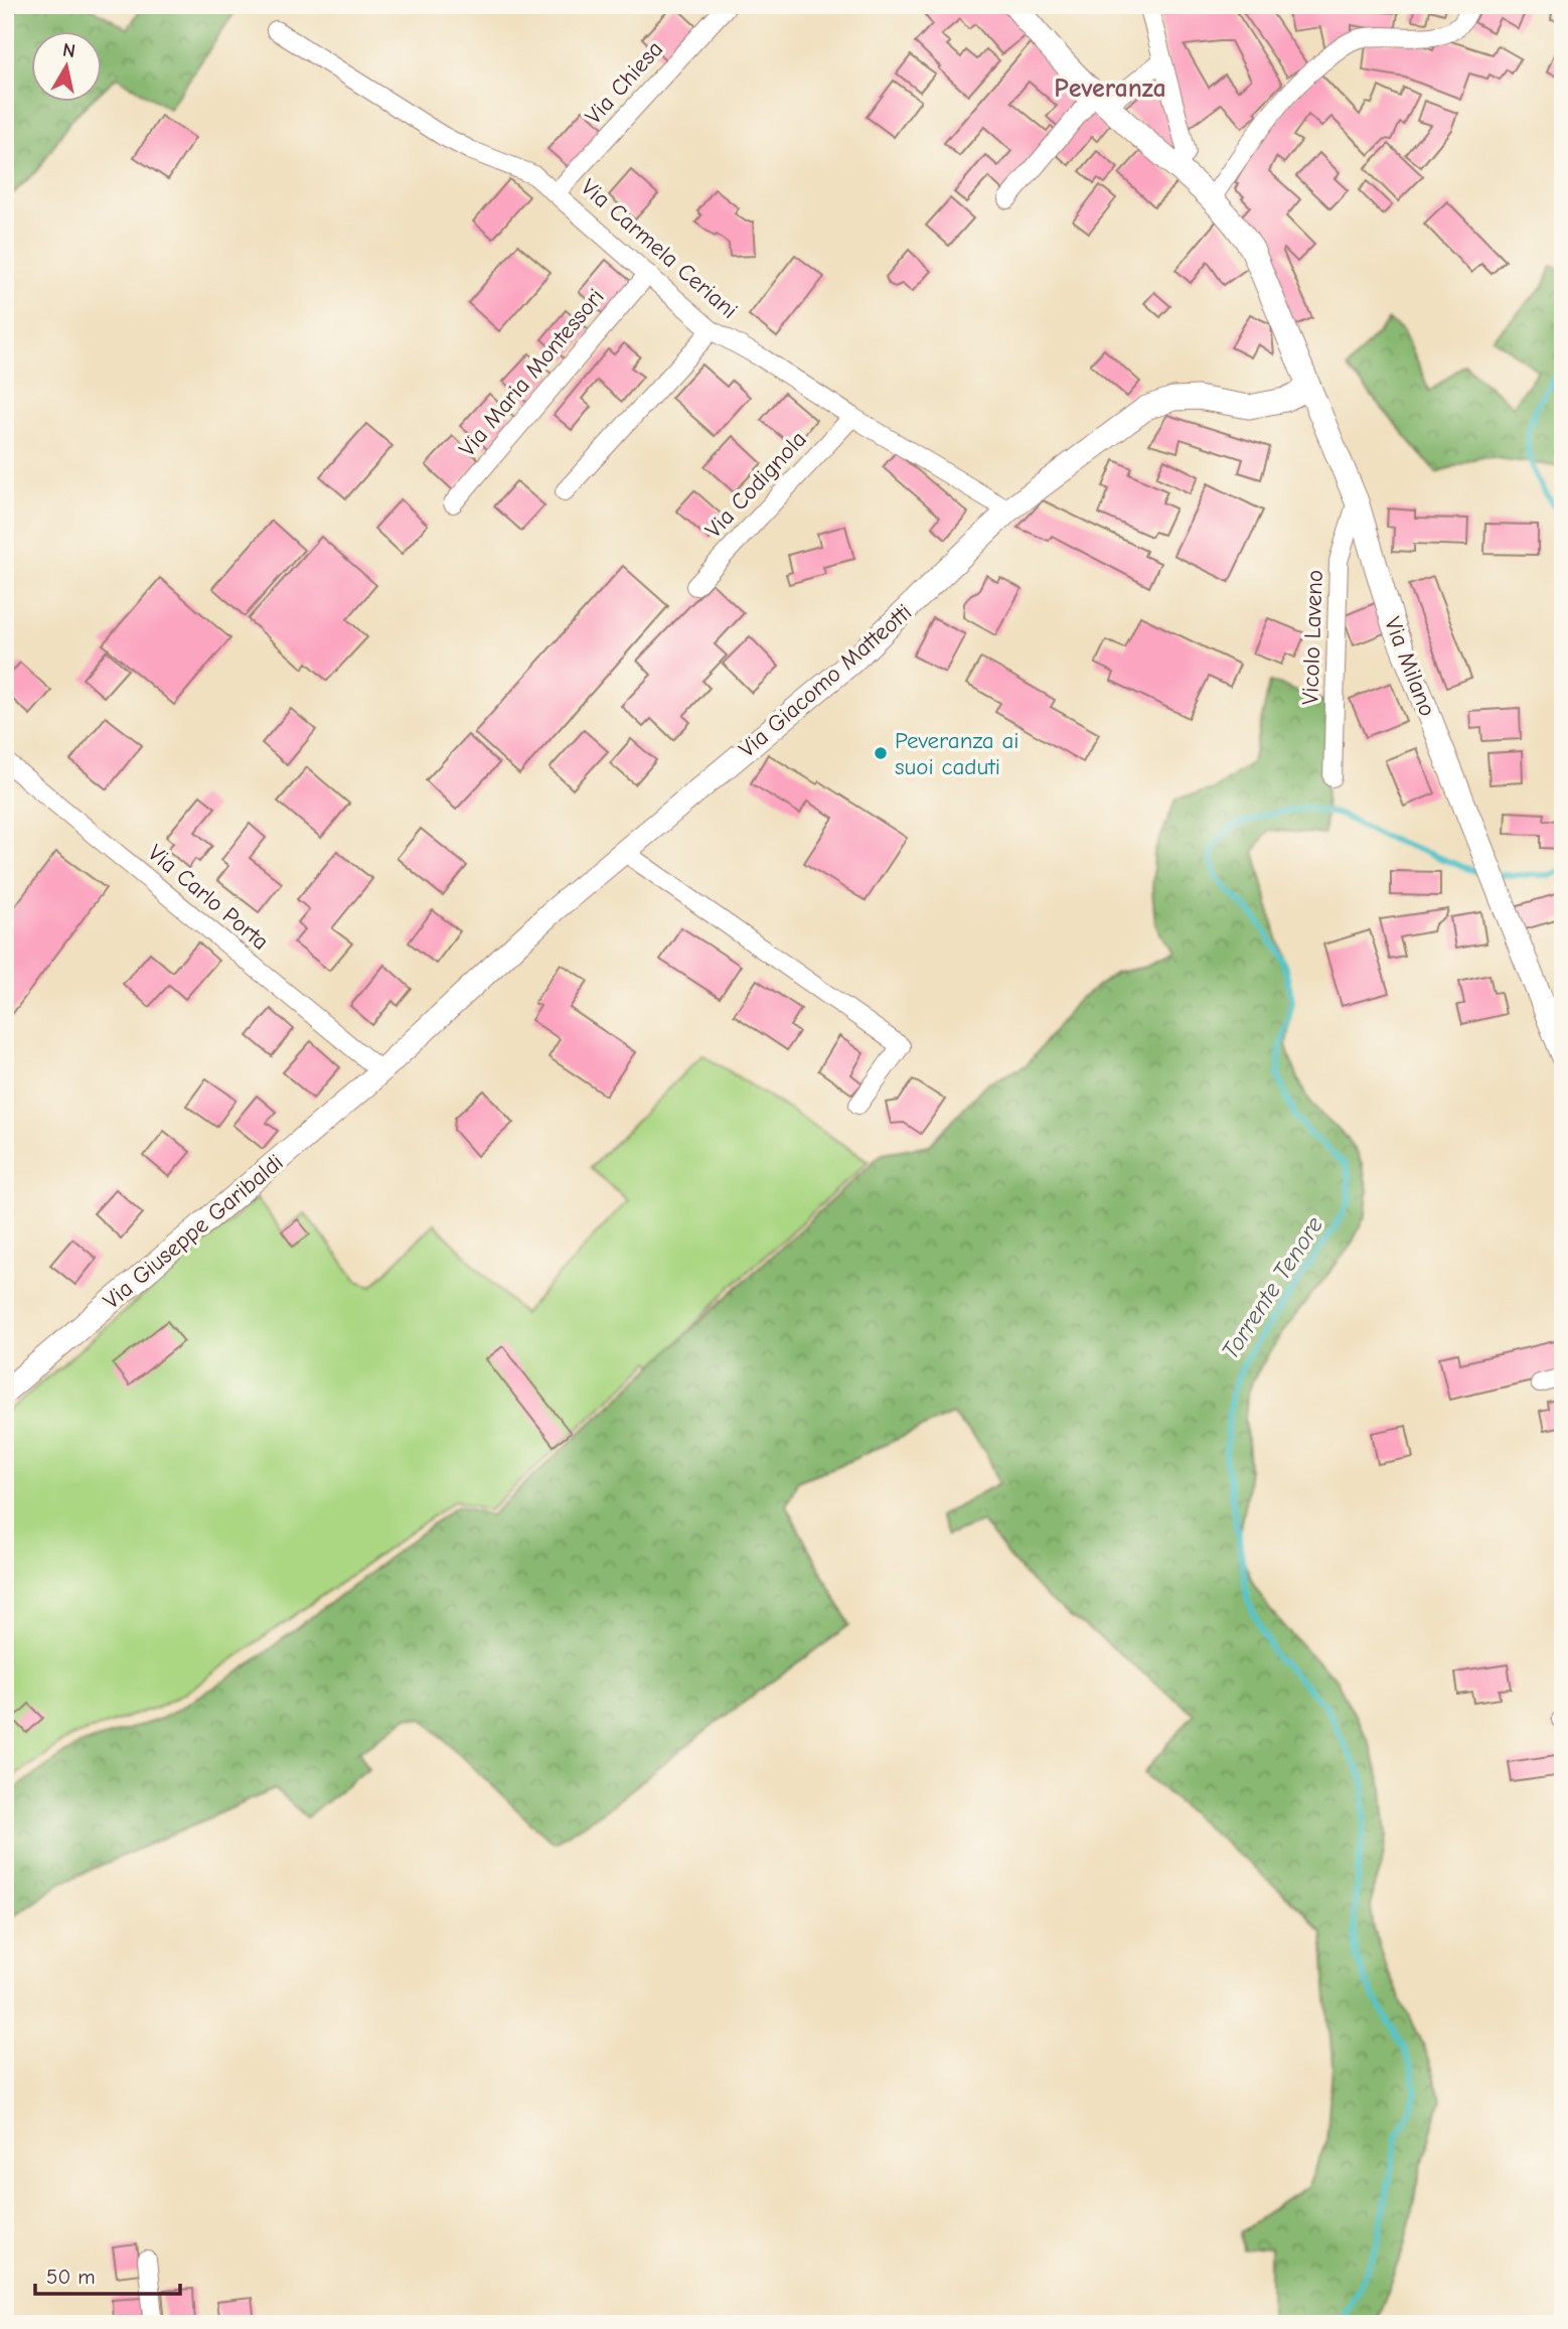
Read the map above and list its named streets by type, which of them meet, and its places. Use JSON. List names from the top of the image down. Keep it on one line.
{"streets":{"street":["Via Chiesa","Via Carmela Ceriani","Via Maria Montessori","Via Codignola","Vicolo Laveno","Via Milano","Via Giacomo Matteotti","Via Carlo Porta","Via Giuseppe Garibaldi"]},"crossings":[["Via Chiesa","Via Carmela Ceriani"],["Via Carmela Ceriani","Via Maria Montessori"],["Via Carmela Ceriani","Via Codignola"],["Via Carmela Ceriani","Via Giacomo Matteotti"],["Vicolo Laveno","Via Milano"],["Via Milano","Via Giacomo Matteotti"],["Via Giacomo Matteotti","Via Carlo Porta"],["Via Giacomo Matteotti","Via Giuseppe Garibaldi"],["Via Carlo Porta","Via Giuseppe Garibaldi"]],"districts":["Peveranza"],"water":["Torrente Tenore"],"places":["Peveranza ai suoi caduti"],"scale_bar":"50 m","north":"top"}
